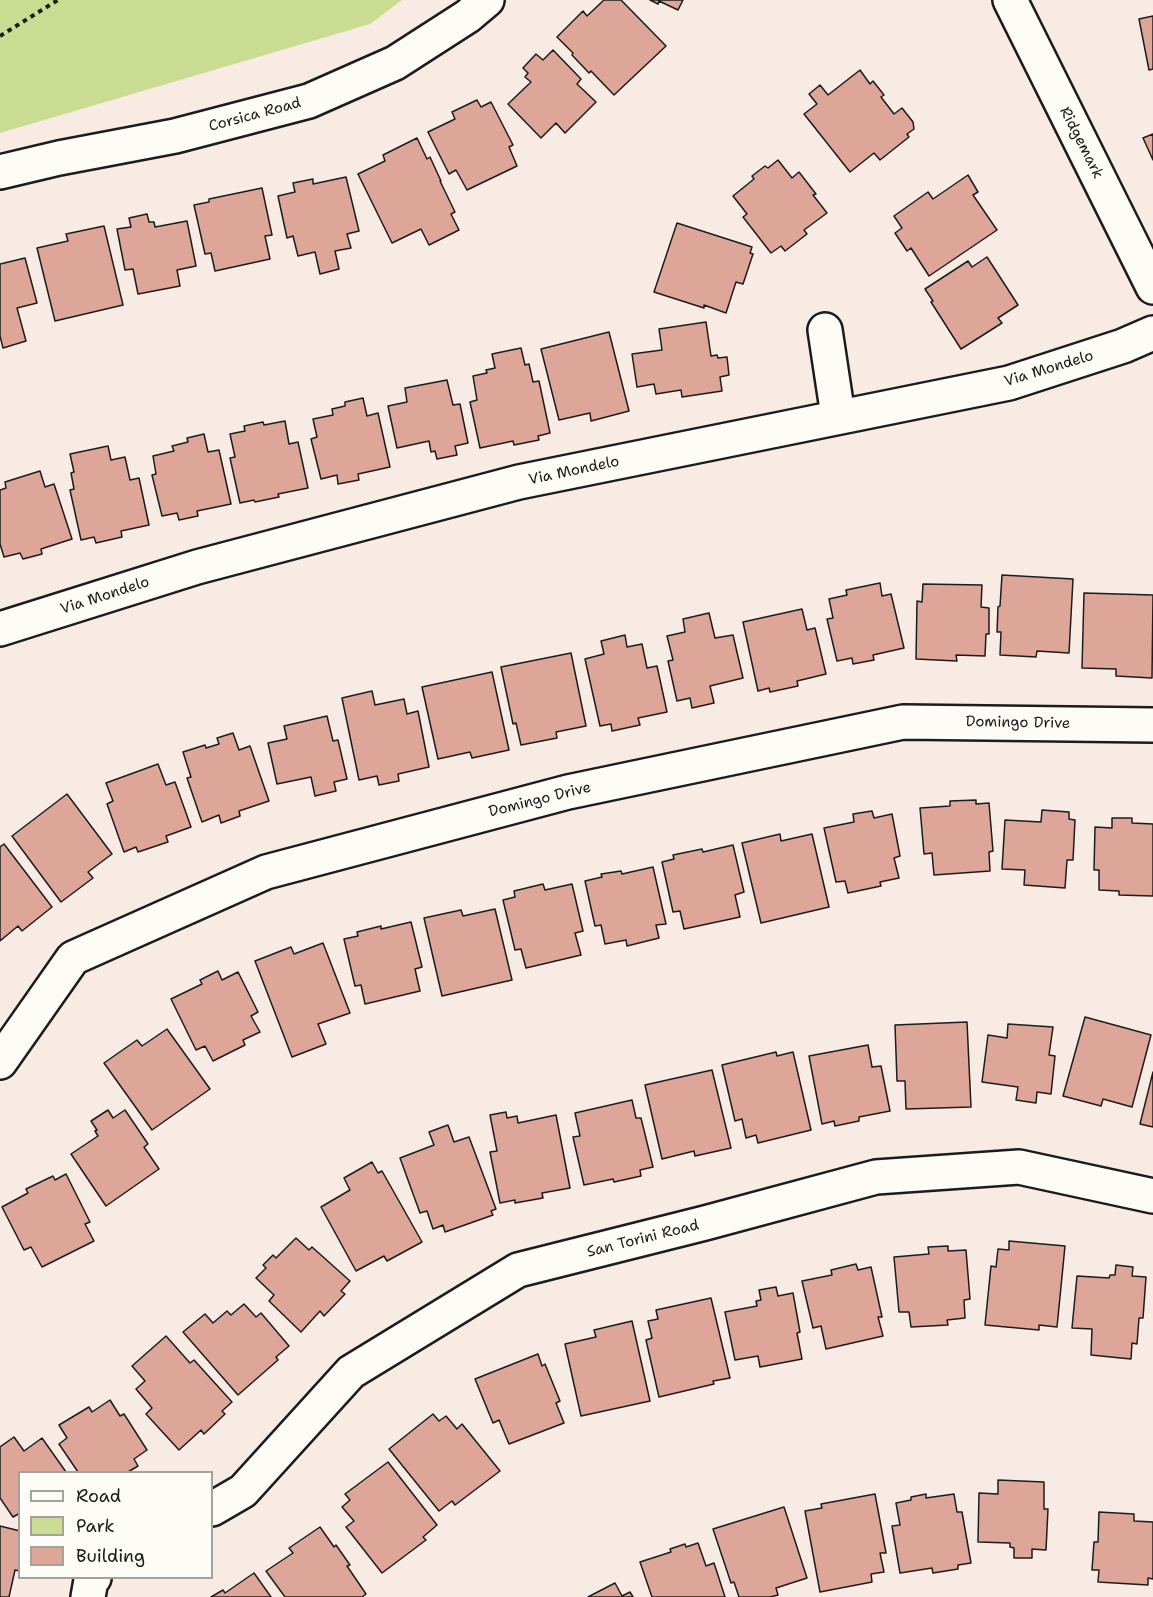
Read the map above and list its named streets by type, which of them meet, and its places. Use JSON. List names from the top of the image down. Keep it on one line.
{"streets":{"street":["Corsica Road","Ridgemark","Via Mondelo","Domingo Drive","San Torini Road"]},"legend":["Road","Park","Building"]}
